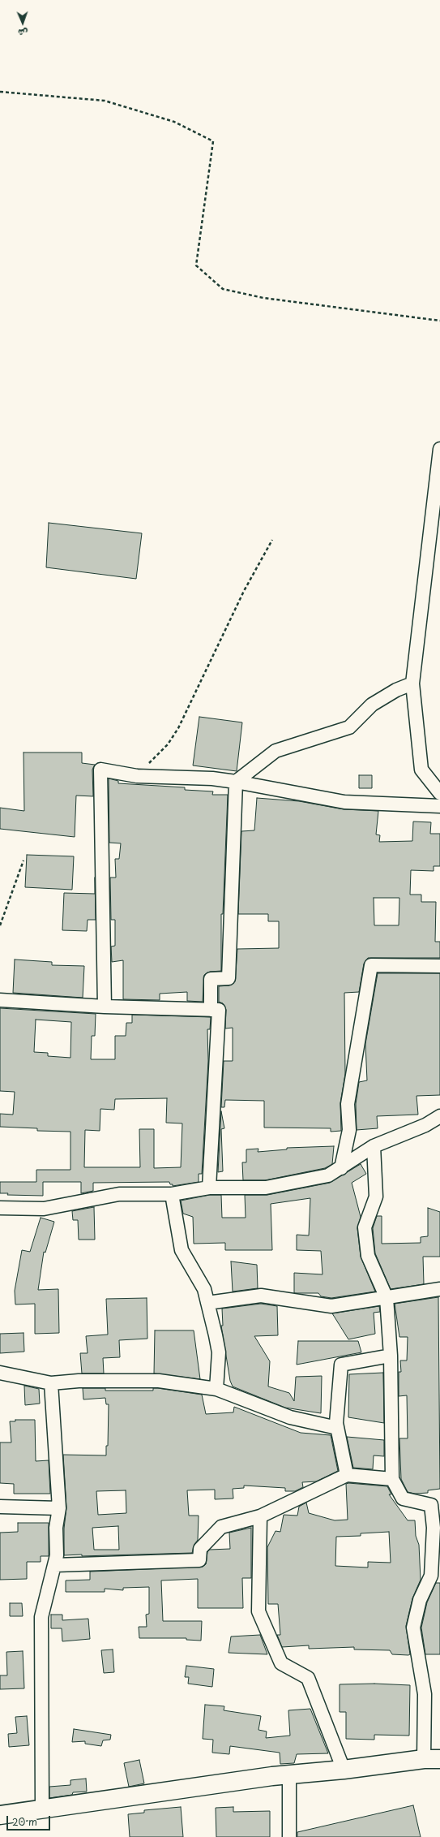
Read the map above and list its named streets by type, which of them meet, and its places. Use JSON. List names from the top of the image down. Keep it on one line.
{"scale_bar":"20 m","north":"bottom"}
